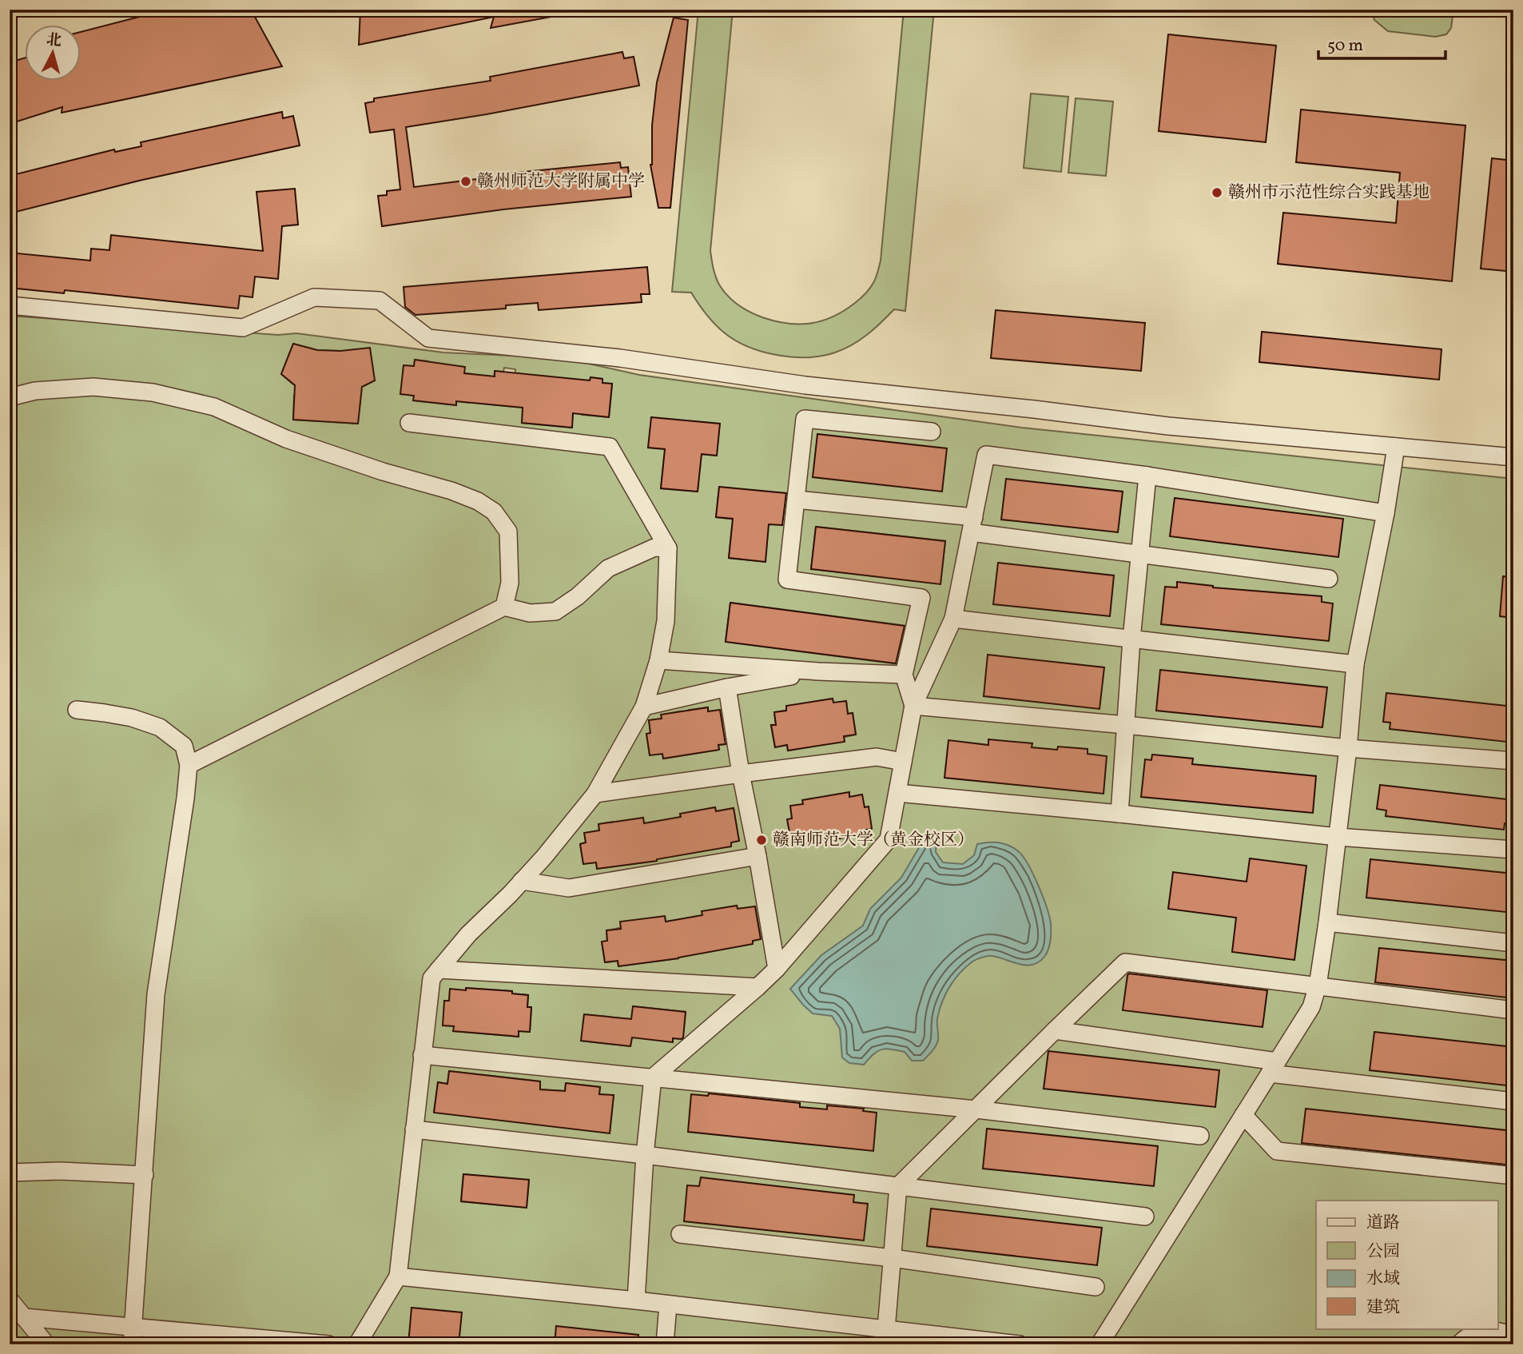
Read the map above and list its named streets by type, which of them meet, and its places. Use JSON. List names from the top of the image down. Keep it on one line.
{"places":["赣州师范大学附属中学","赣州市示范性综合实践基地","赣南师范大学（黄金校区）"],"legend":["道路","公园","水域","建筑"],"scale_bar":"50 m","north":"top"}
